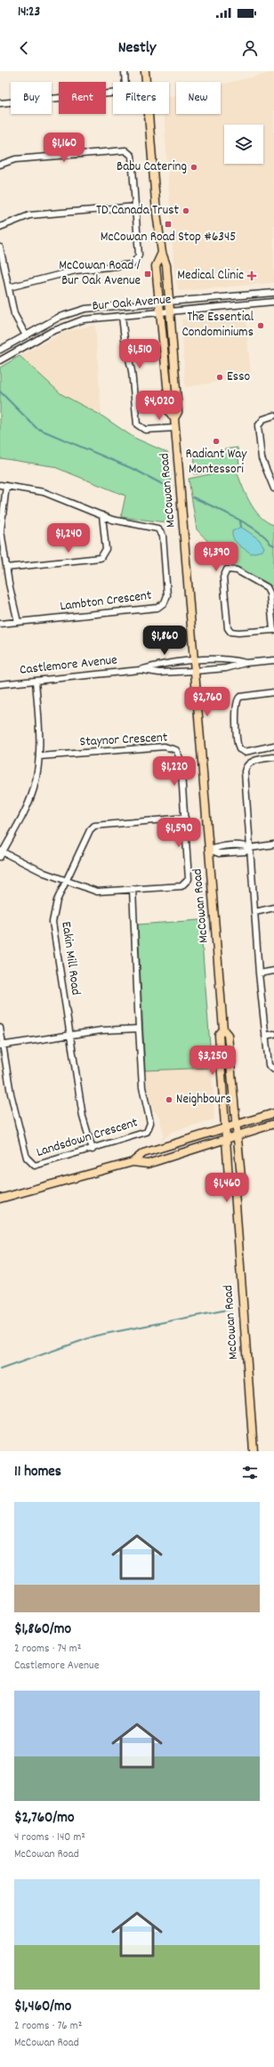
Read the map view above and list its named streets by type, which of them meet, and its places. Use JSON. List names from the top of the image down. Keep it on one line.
{"streets":{"main road":["McCowan Road"],"street":["Bur Oak Avenue","Lambton Crescent","Castlemore Avenue","Staynor Crescent","Eakin Mill Road","Landsdown Crescent"]},"crossings":[["Bur Oak Avenue","McCowan Road"],["McCowan Road","Castlemore Avenue"],["Staynor Crescent","Eakin Mill Road"],["Staynor Crescent","Landsdown Crescent"],["Eakin Mill Road","Landsdown Crescent"]],"places":{"other":["Babu Catering","TD Canada Trust","The Essential Condominiums","Esso","Radiant Way Montessori","Neighbours"],"transit":["McCowan Road Stop #6345","McCowan Road / Bur Oak Avenue"],"health":["Medical Clinic"]},"page":{"status":"14:23","header":"Nestly","chip":["Buy","Rent","Filters","New"],"price":["$1,160","$1,510","$4,020","$1,240","$1,390","$1,860","$2,760","$1,220","$1,590","$3,250","$1,460"],"heading":"11 homes","list":[{"name":"$1,860/mo","note":"2 rooms · 74 m² · Castlemore Avenue"},{"name":"$2,760/mo","note":"4 rooms · 140 m² · McCowan Road"},{"name":"$1,460/mo","note":"2 rooms · 76 m² · McCowan Road"}]}}
